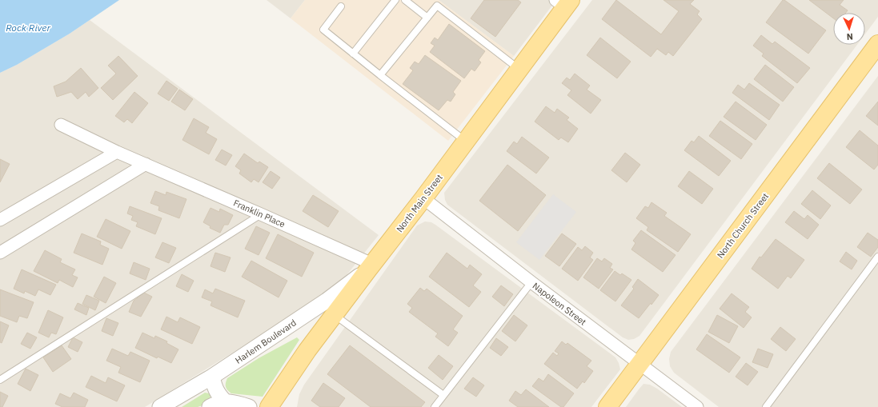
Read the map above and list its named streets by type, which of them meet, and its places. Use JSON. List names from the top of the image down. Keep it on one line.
{"streets":{"main road":["North Main Street","North Church Street"],"street":["Franklin Place","Napoleon Street","Harlem Boulevard"]},"crossings":[["North Main Street","Franklin Place"],["North Main Street","Napoleon Street"],["North Main Street","Harlem Boulevard"],["Franklin Place","Harlem Boulevard"],["North Church Street","Napoleon Street"]],"water":["Rock River"],"north":"bottom"}
